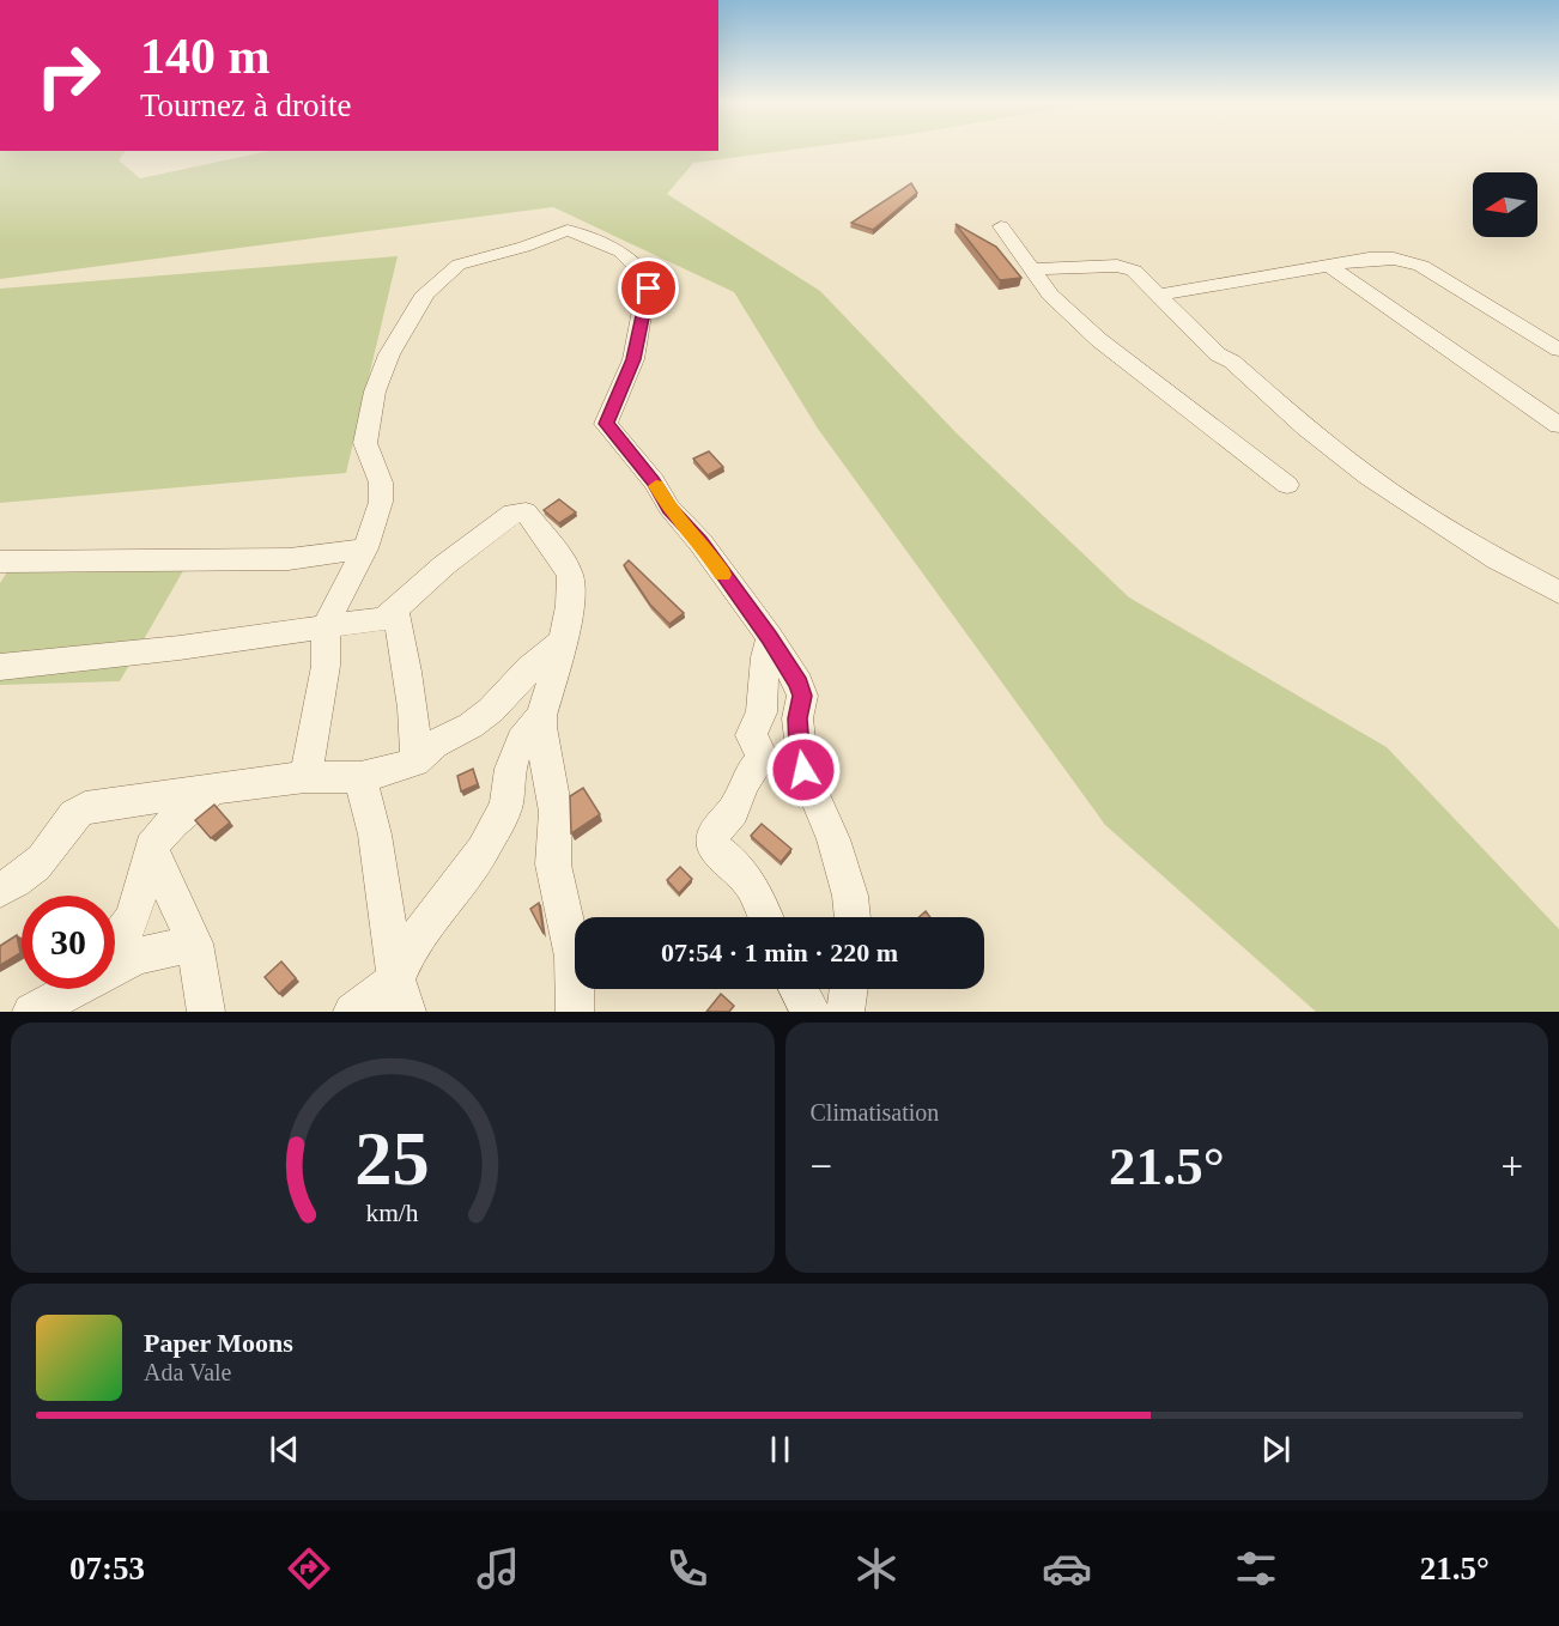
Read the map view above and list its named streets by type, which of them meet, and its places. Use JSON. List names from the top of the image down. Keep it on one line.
{"north":"left","page":{"turn":["140 m","Tournez à droite"],"limit":"30","trip":"07:54 · 1 min · 220 m","tile":"Climatisation","heat":["−","21.5°","+"],"song":["Paper Moons","Ada Vale"],"tabs":["07:53","21.5°"],"gauge":["25","km/h"]}}
